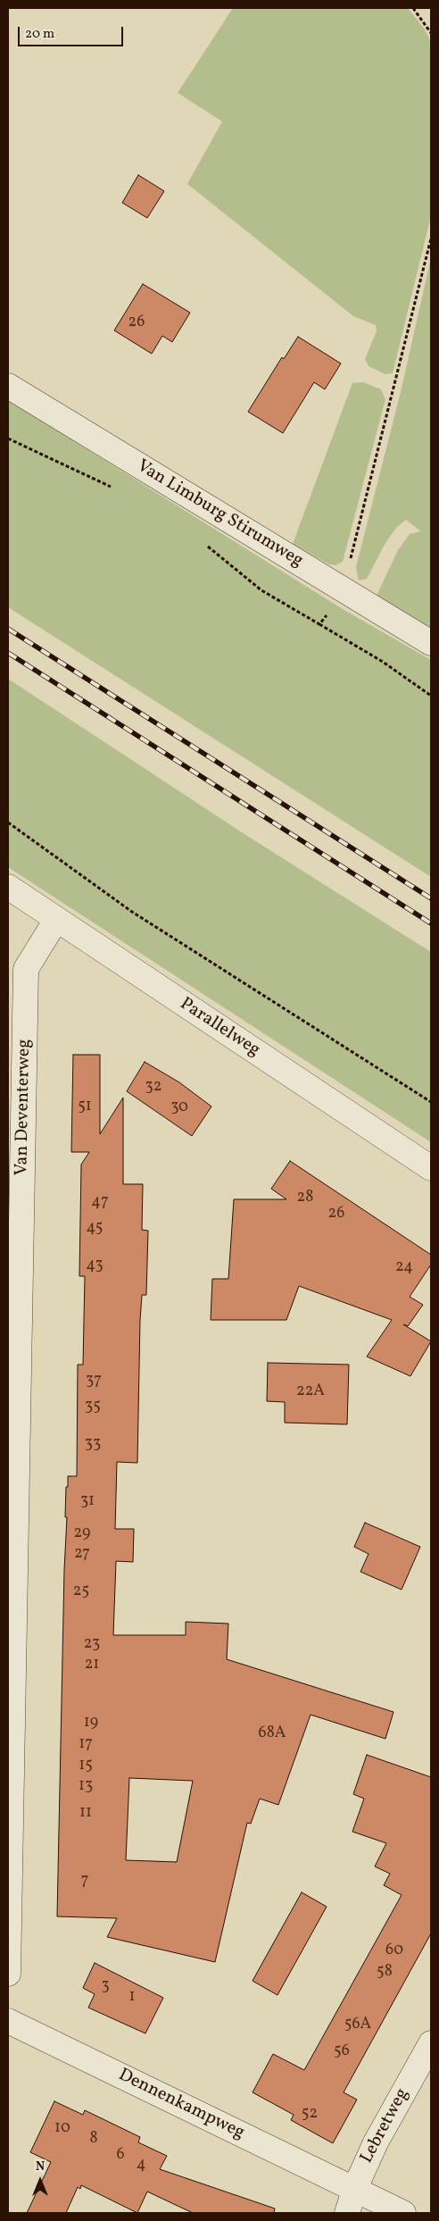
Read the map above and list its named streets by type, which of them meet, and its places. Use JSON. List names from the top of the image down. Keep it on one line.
{"streets":{"street":["Van Limburg Stirumweg","Parallelweg","Van Deventerweg","Dennenkampweg","Lebretweg"]},"crossings":[["Parallelweg","Van Deventerweg"],["Dennenkampweg","Lebretweg"]],"house_numbers":["26","32","51","30","28","47","26","45","43","24","37","22A","35","33","31","29","27","25","23","21","19","68A","17","15","13","11","7","60","58","3","1","56A","56","52","10","8","6","4"],"scale_bar":"20 m","north":"top"}
